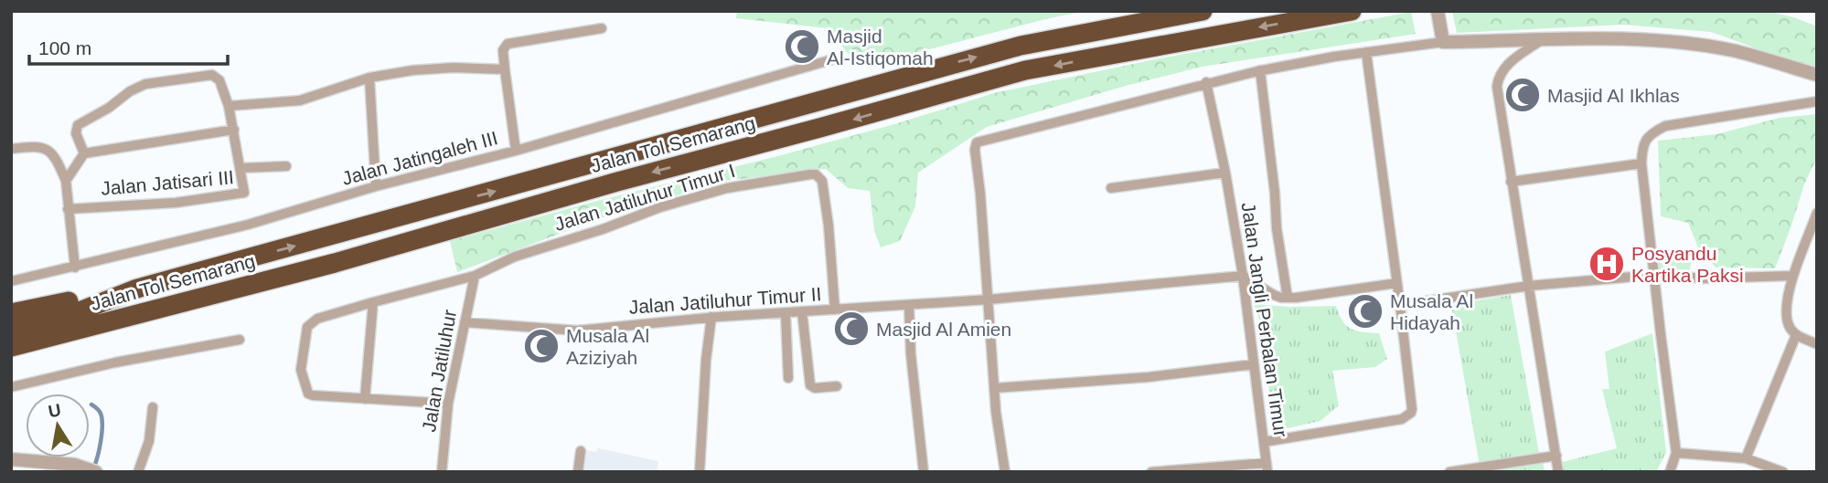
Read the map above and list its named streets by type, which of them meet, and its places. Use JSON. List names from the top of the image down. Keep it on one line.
{"streets":{"highway":["Jalan Tol Semarang"],"street":["Jalan Jatingaleh III","Jalan Jatisari III","Jalan Jatiluhur Timur I","Jalan Jatiluhur Timur II","Jalan Jangli Perbalan Timur","Jalan Jatiluhur"]},"crossings":[["Jalan Jatiluhur Timur I","Jalan Jatiluhur Timur II"],["Jalan Jatiluhur Timur I","Jalan Jatiluhur"],["Jalan Jatiluhur Timur II","Jalan Jangli Perbalan Timur"],["Jalan Jatiluhur Timur II","Jalan Jatiluhur"]],"places":{"mosque":["Masjid Al-Istiqomah","Masjid Al Ikhlas","Musala Al Hidayah","Masjid Al Amien","Musala Al Aziziyah"],"hospital":["Posyandu Kartika Paksi"]},"scale_bar":"100 m","north":"top"}
